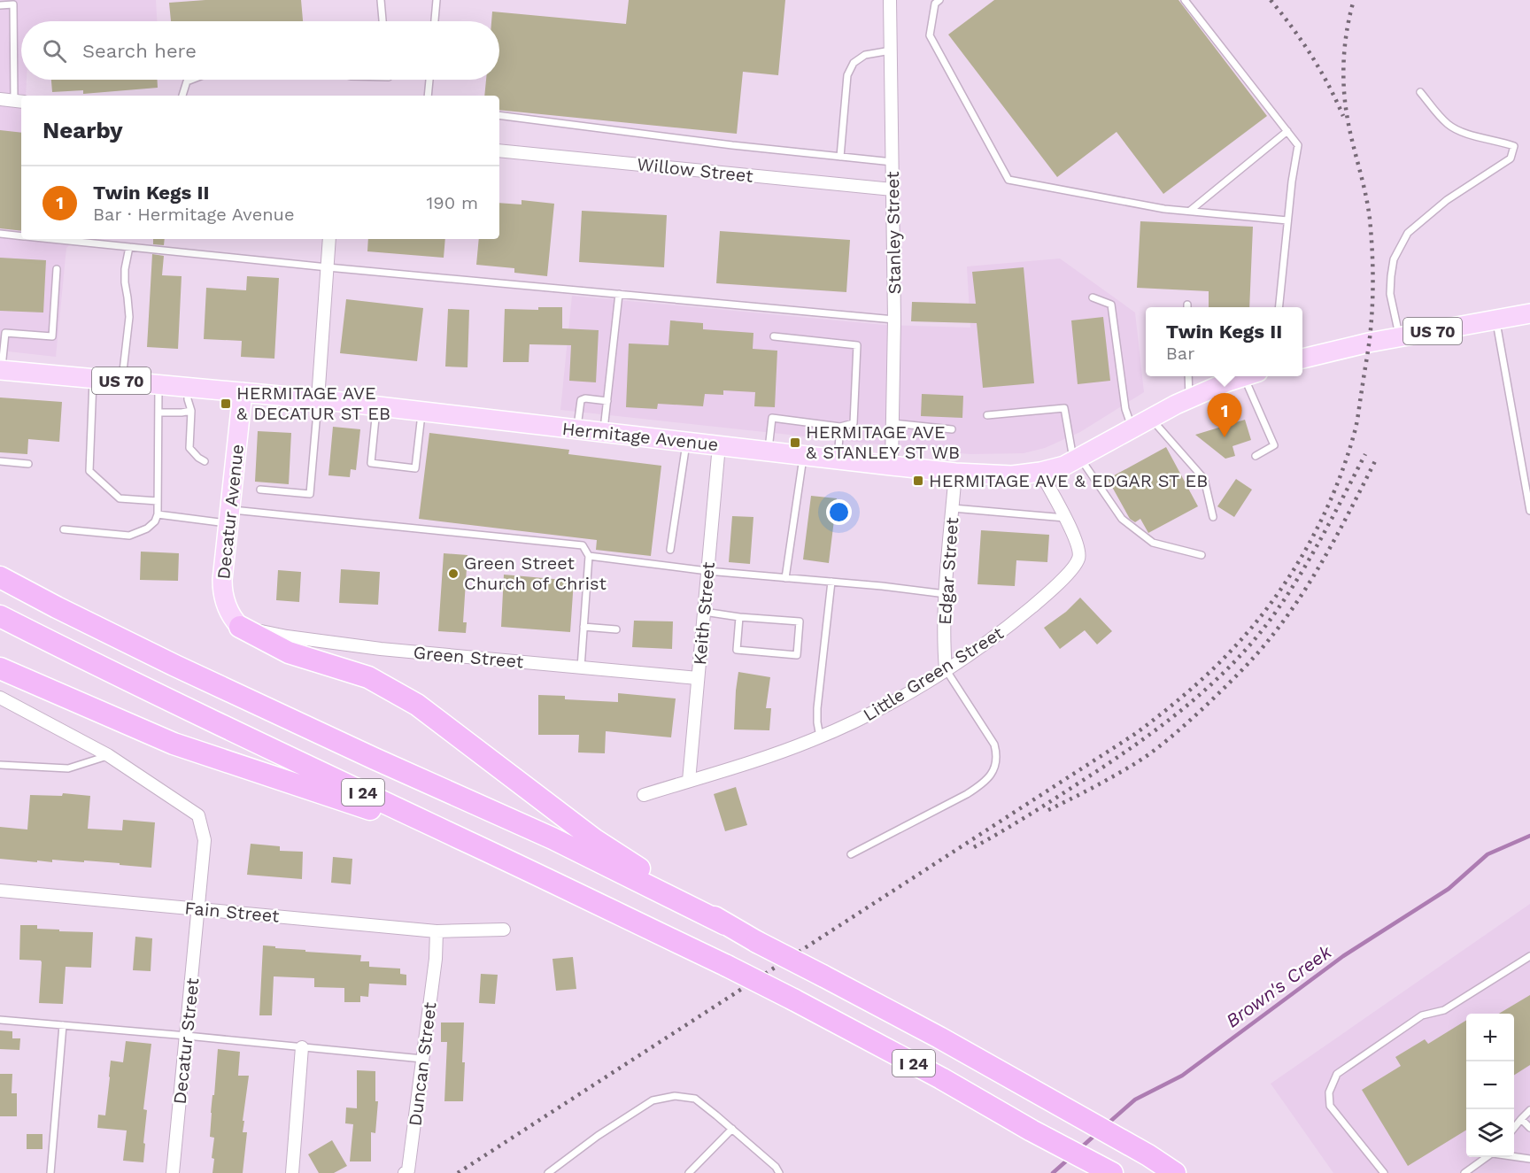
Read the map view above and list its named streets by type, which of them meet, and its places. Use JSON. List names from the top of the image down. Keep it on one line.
{"streets":{"highway":["I 24"],"main road":["US 70","Hermitage Avenue","Decatur Avenue"],"street":["Willow Street","Stanley Street","Edgar Street","Keith Street","Green Street","Little Green Street","Fain Street","Decatur Street","Duncan Street"]},"crossings":[["Willow Street","Stanley Street"],["Stanley Street","Hermitage Avenue"],["Hermitage Avenue","Decatur Avenue"],["Hermitage Avenue","Edgar Street"],["Hermitage Avenue","Keith Street"],["Hermitage Avenue","Little Green Street"],["Decatur Avenue","Green Street"],["Edgar Street","Little Green Street"],["Keith Street","Green Street"],["Keith Street","Little Green Street"],["Fain Street","Decatur Street"],["Fain Street","Duncan Street"]],"water":["Brown's Creek"],"places":{"transit":["HERMITAGE AVE & DECATUR ST EB","HERMITAGE AVE & STANLEY ST WB","HERMITAGE AVE & EDGAR ST EB"],"other":["Green Street Church of Christ"]},"page":{"search":"Search here","heading":"Nearby","list":[{"mark":"1","name":"Twin Kegs II","note":"Bar · Hermitage Avenue","value":"190 m"}],"popup":["Twin Kegs II","Bar"],"pins":"1","map_buttons":["+","−"]}}
